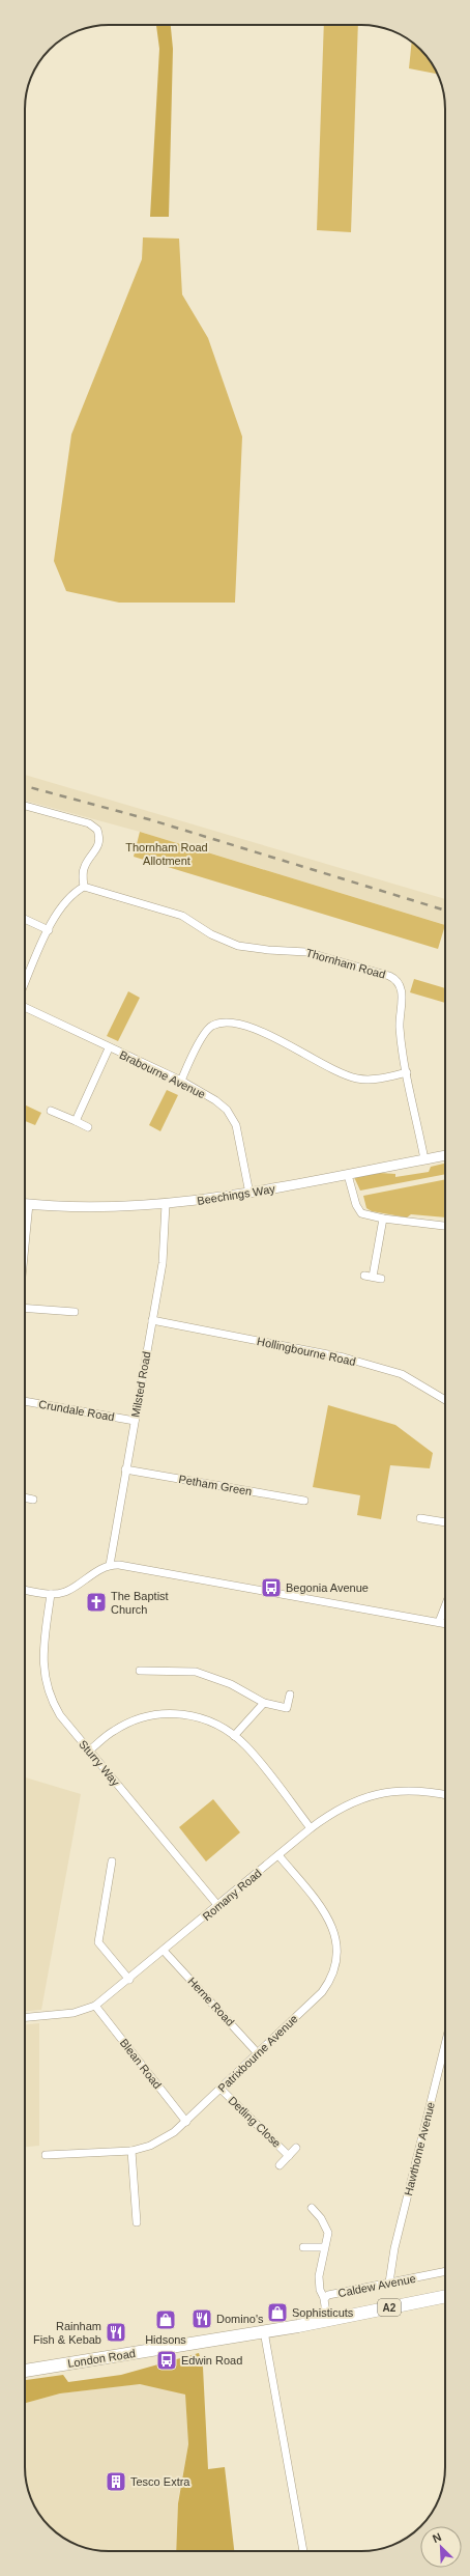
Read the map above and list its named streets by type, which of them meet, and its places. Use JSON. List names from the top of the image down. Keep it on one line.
{"streets":{"main road":["A2","London Road"],"street":["Thornham Road","Brabourne Avenue","Beechings Way","Hollingbourne Road","Milsted Road","Crundale Road","Petham Green","Sturry Way","Romany Road","Herne Road","Patrixbourne Avenue","Blean Road","Detling Close","Hawthorne Avenue","Caldew Avenue"]},"crossings":[["Thornham Road","Beechings Way"],["Brabourne Avenue","Beechings Way"],["Beechings Way","Milsted Road"],["Hollingbourne Road","Milsted Road"],["Milsted Road","Crundale Road"],["Milsted Road","Petham Green"],["Sturry Way","Romany Road"],["Romany Road","Herne Road"],["Romany Road","Patrixbourne Avenue"],["Romany Road","Blean Road"],["Herne Road","Patrixbourne Avenue"],["Patrixbourne Avenue","Blean Road"],["Patrixbourne Avenue","Detling Close"],["Hawthorne Avenue","Caldew Avenue"],["Caldew Avenue","London Road"]],"parks":["Thornham Road Allotment"],"places":{"bus stop":["Begonia Avenue","Edwin Road"],"church":["The Baptist Church"],"shop":["Sophisticuts","Hidsons"],"restaurant":["Domino's","Rainham Fish & Kebab"],"building":["Tesco Extra"]},"north":"top left"}
